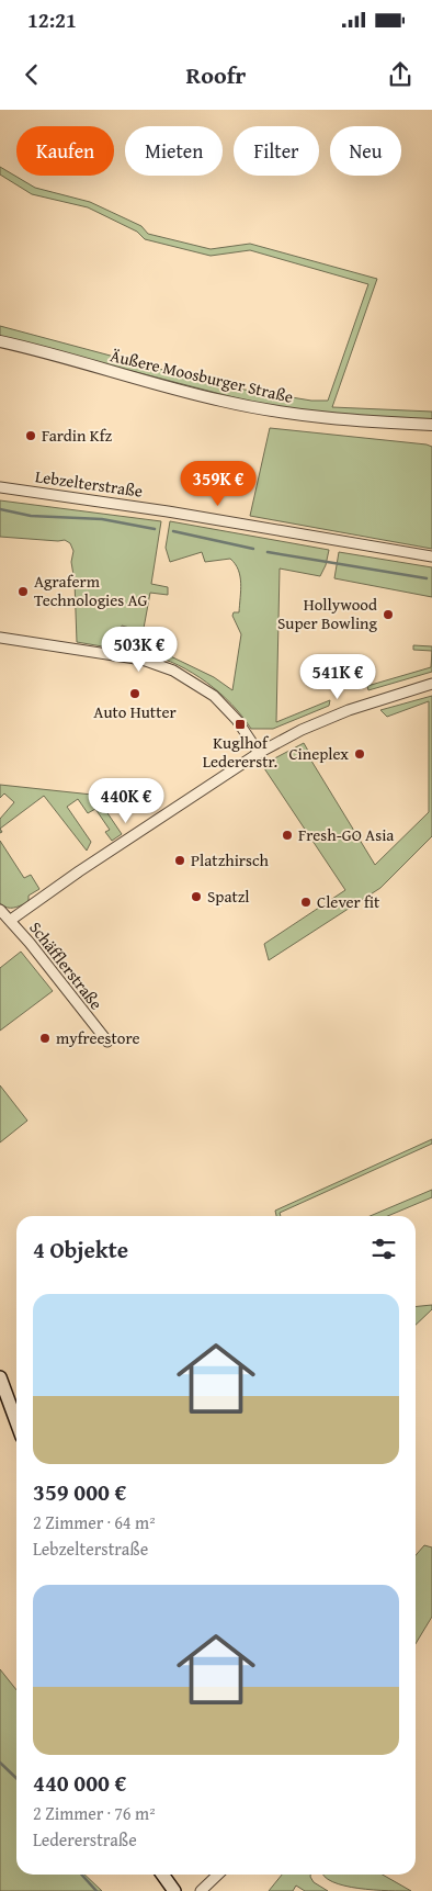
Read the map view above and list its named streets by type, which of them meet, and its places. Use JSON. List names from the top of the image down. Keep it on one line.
{"streets":{"street":["Äußere Moosburger Straße","Lebzelterstraße","Schäfflerstraße"]},"places":{"other":["Fardin Kfz","Agraferm Technologies AG","Hollywood Super Bowling","Auto Hutter","Cineplex","Fresh-GO Asia","Platzhirsch","Spatzl","Clever fit","myfreestore"],"transit":["Kuglhof Ledererstr."]},"page":{"status":"12:21","header":"Roofr","chip":["Kaufen","Mieten","Filter","Neu"],"price":["359K €","503K €","541K €","440K €"],"heading":"4 Objekte","list":[{"name":"359 000 €","note":"2 Zimmer · 64 m² · Lebzelterstraße"},{"name":"440 000 €","note":"2 Zimmer · 76 m² · Ledererstraße"}]}}
